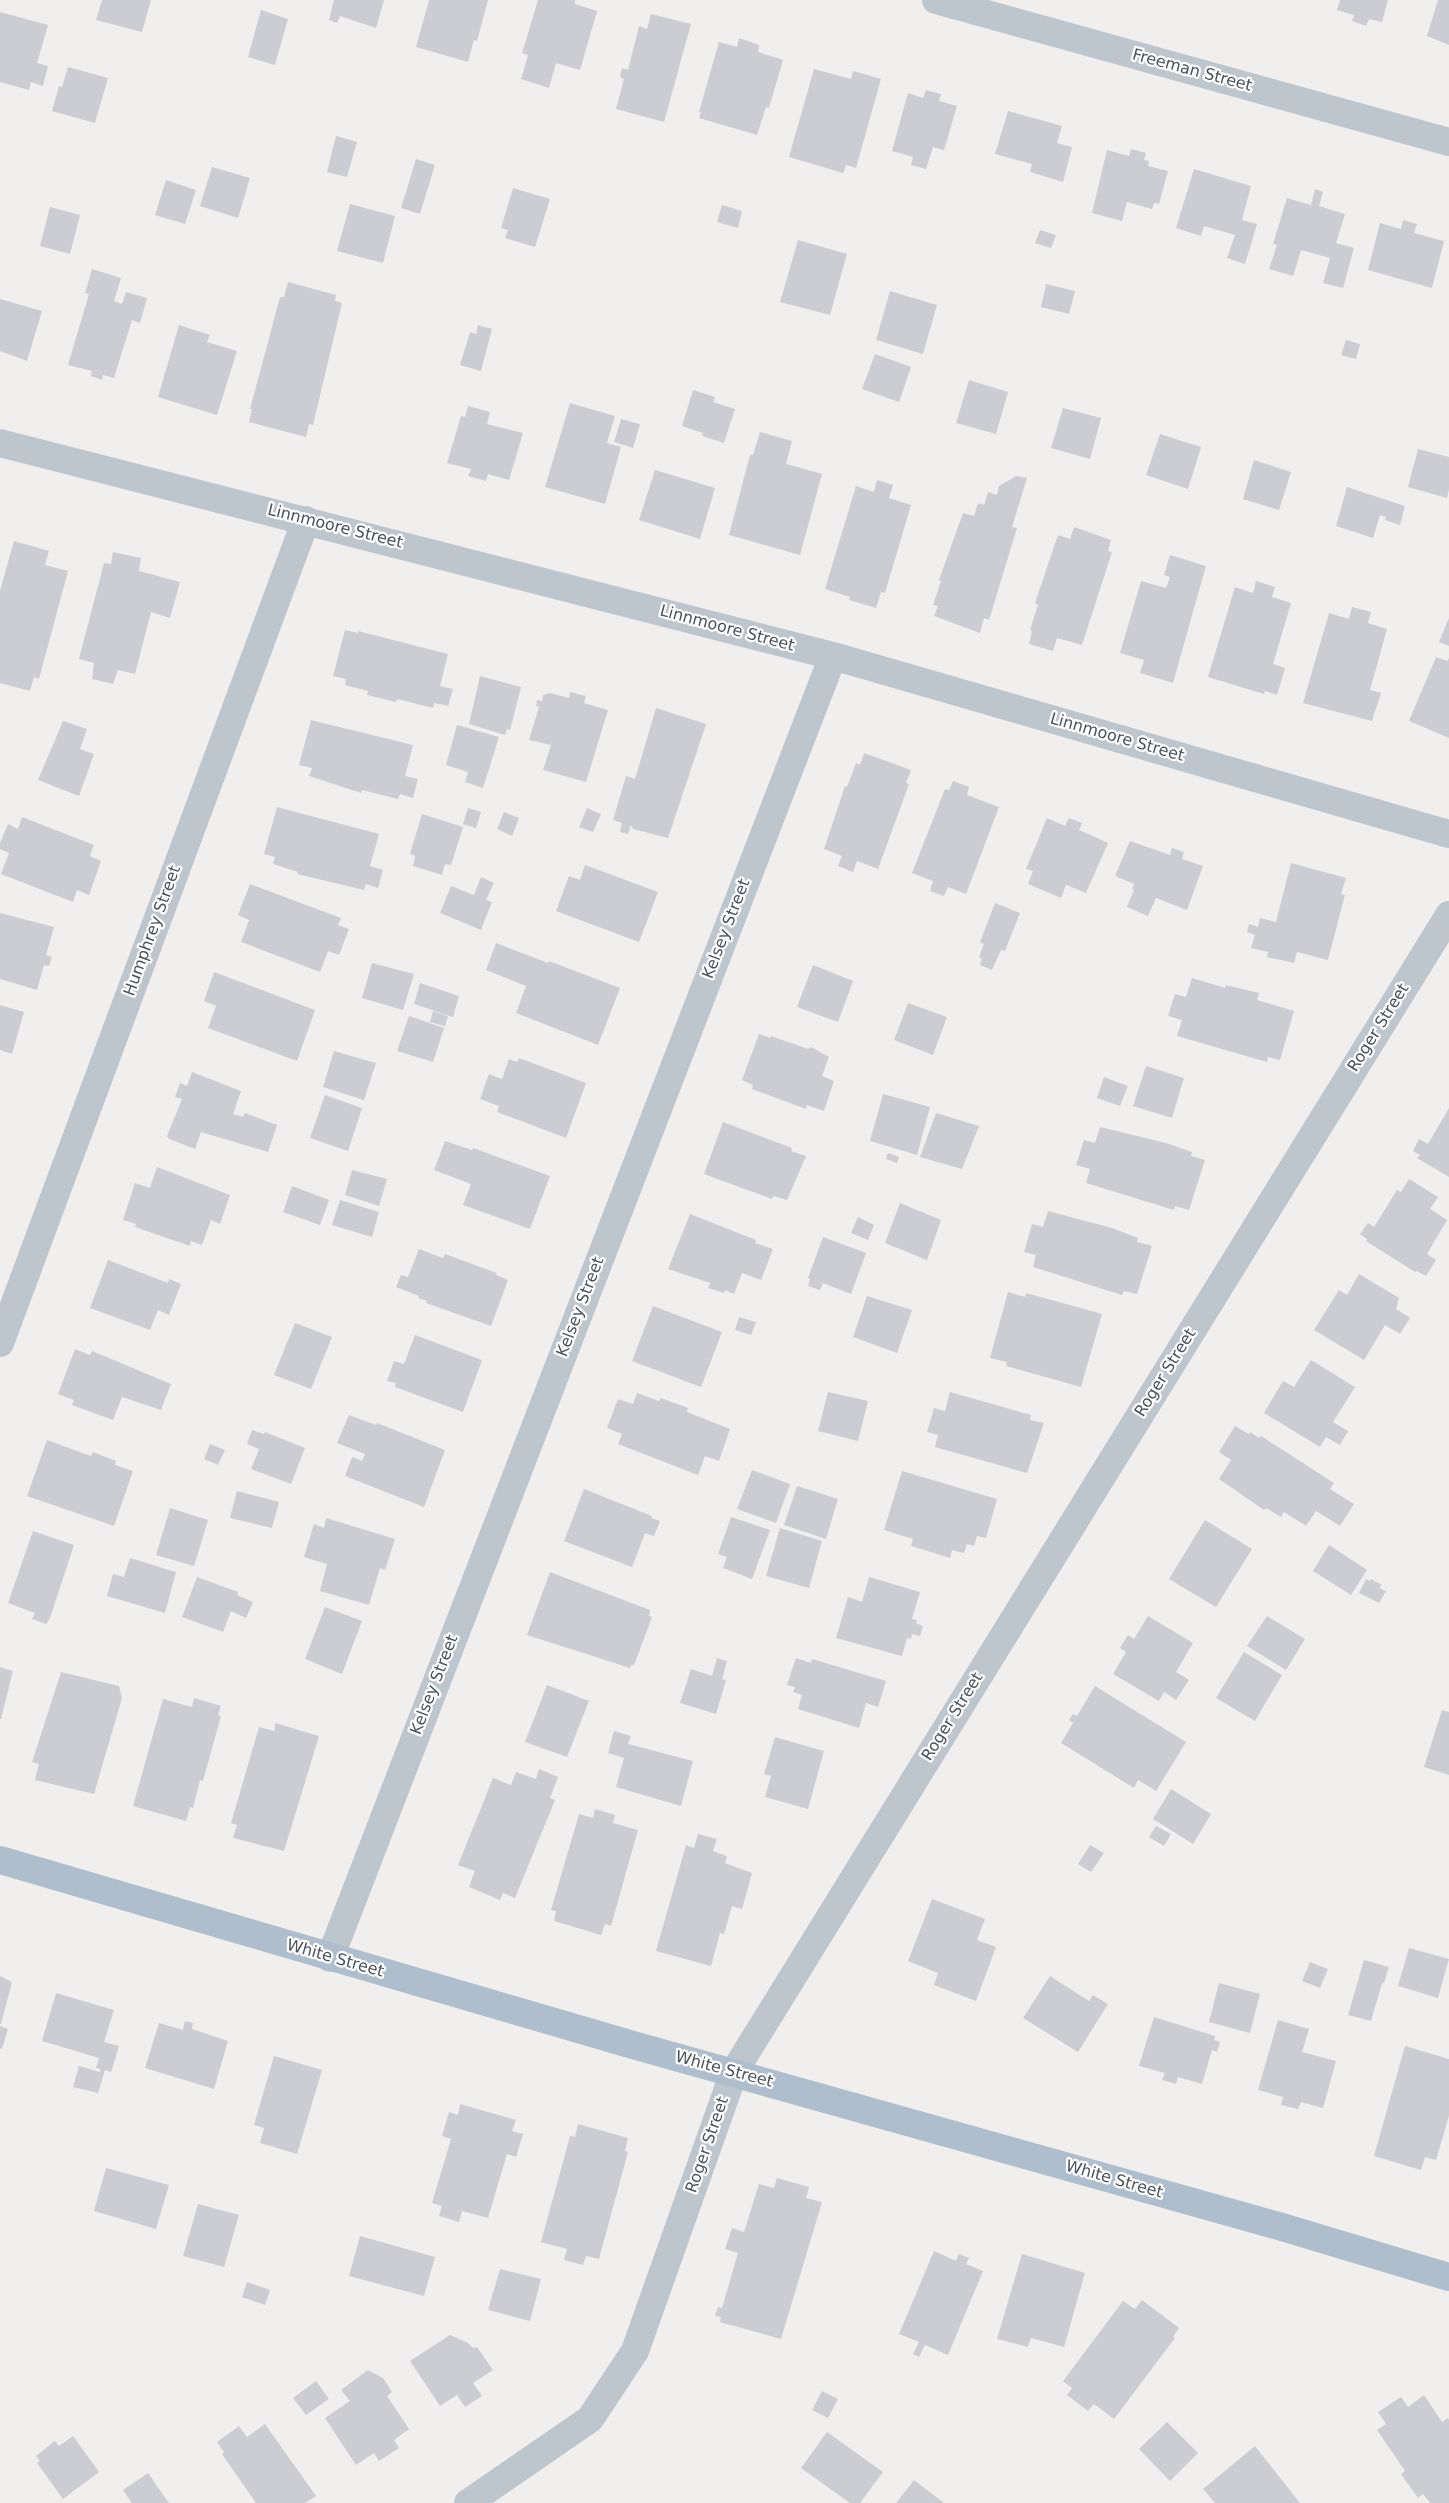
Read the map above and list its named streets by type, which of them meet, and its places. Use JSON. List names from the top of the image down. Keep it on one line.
{"streets":{"main road":["White Street"],"street":["Freeman Street","Linnmoore Street","Kelsey Street","Humphrey Street","Roger Street"]},"crossings":[["Linnmoore Street","Kelsey Street"],["Linnmoore Street","Humphrey Street"],["Kelsey Street","White Street"],["Roger Street","White Street"]]}
